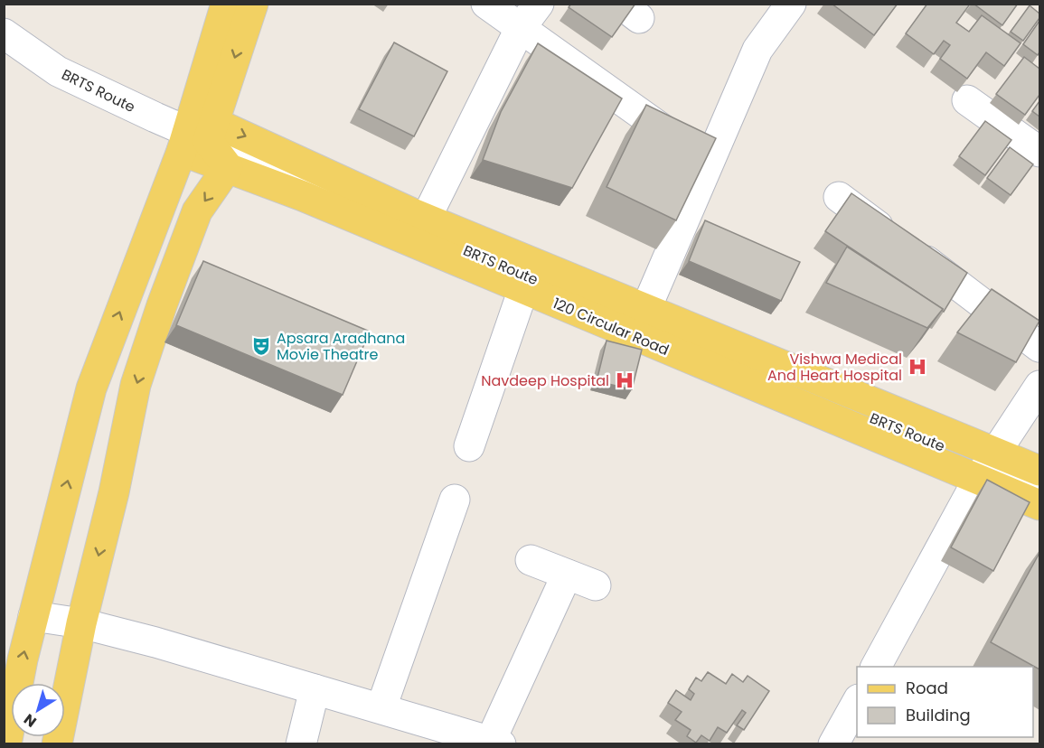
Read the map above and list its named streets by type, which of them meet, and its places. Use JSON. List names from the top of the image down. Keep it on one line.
{"streets":{"main road":["120 Circular Road"],"street":["BRTS Route"]},"crossings":[["BRTS Route","120 Circular Road"]],"places":{"theatre":["Apsara Aradhana Movie Theatre"],"hospital":["Vishwa Medical And Heart Hospital","Navdeep Hospital"]},"legend":["Road","Building"],"north":"bottom left"}
